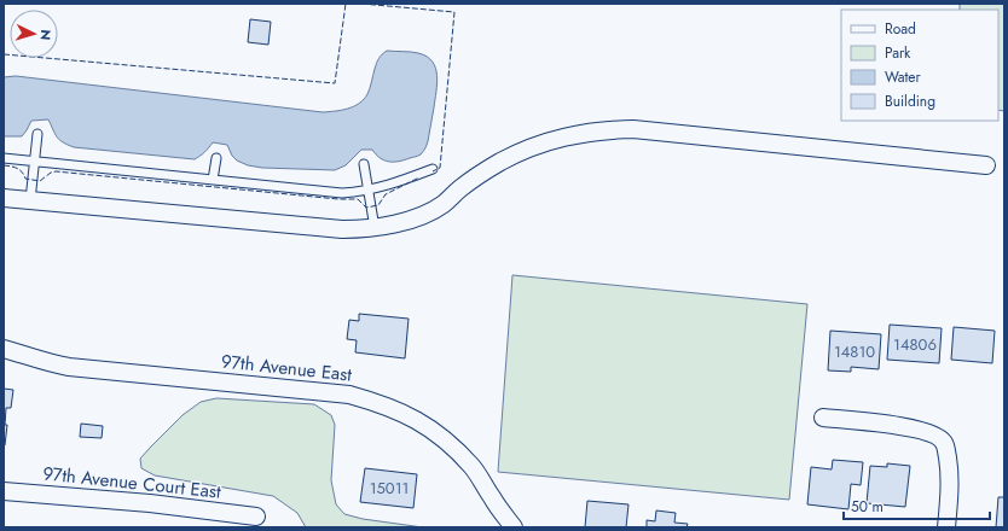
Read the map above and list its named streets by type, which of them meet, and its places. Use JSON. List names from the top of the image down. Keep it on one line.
{"streets":{"street":["97th Avenue East","97th Avenue Court East"]},"house_numbers":["14806","14810","15011"],"legend":["Road","Park","Water","Building"],"scale_bar":"50 m","north":"right"}
